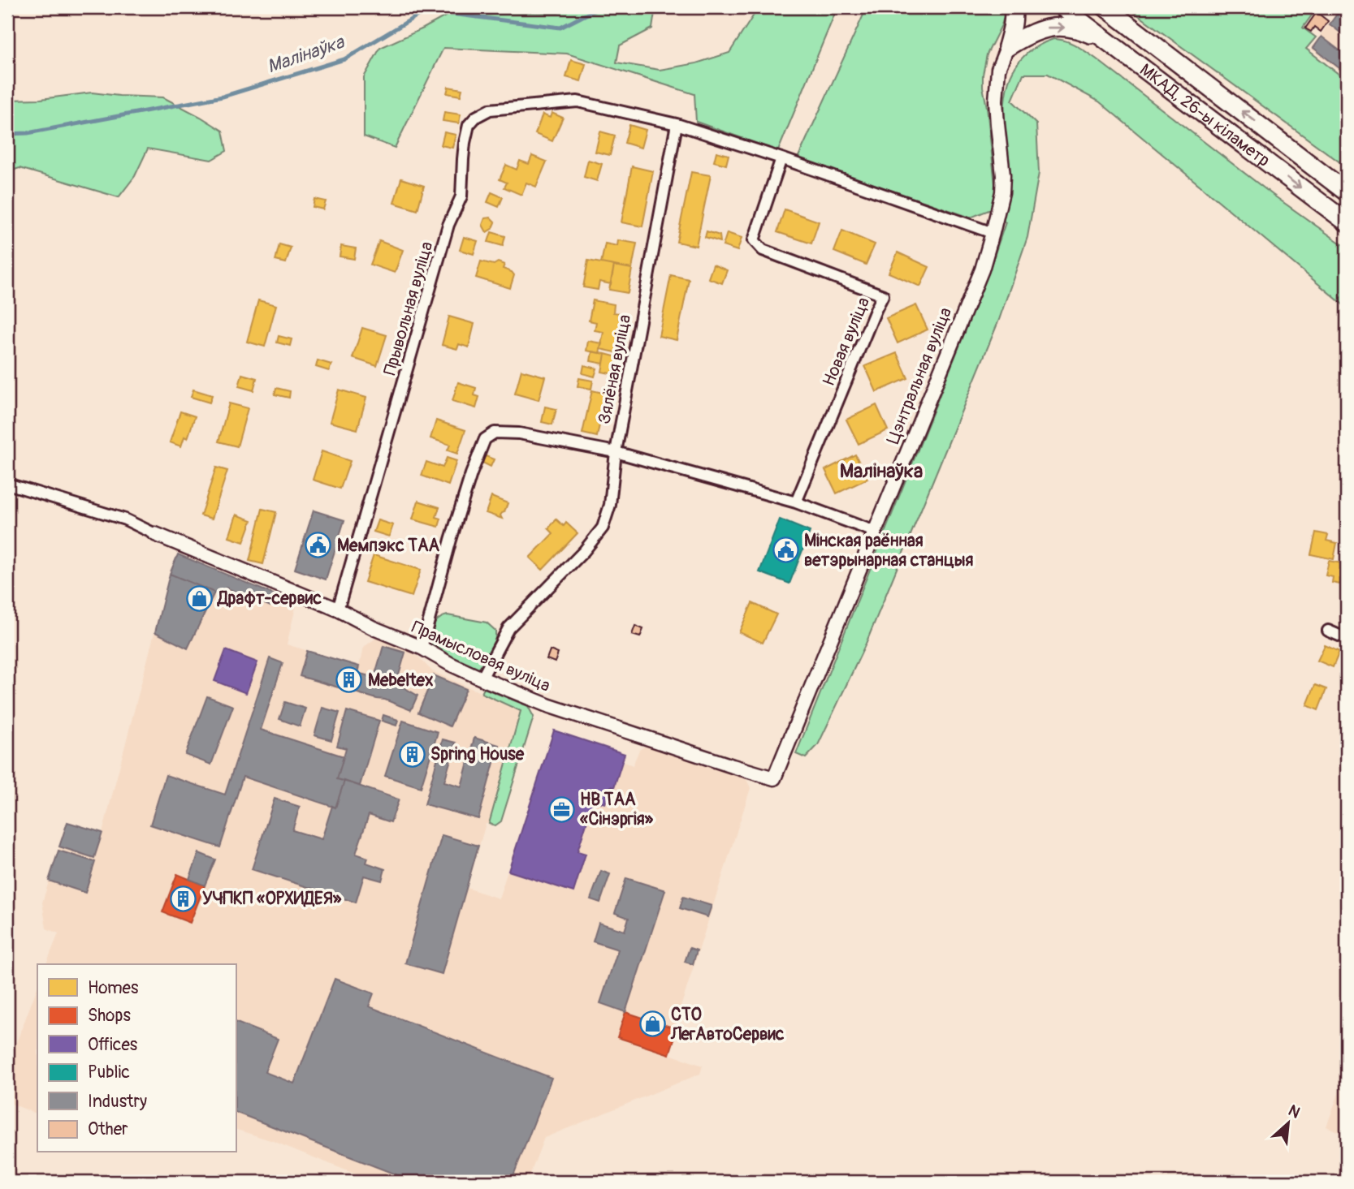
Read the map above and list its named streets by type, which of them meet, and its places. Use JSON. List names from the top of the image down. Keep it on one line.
{"streets":{"highway":["МКАД, 26-ы кіламетр"],"street":["Прывольная вуліца","Новая вуліца","Зялёная вуліца","Цэнтральная вуліца","Прамысловая вуліца"]},"crossings":[["Прывольная вуліца","Зялёная вуліца"],["Прывольная вуліца","Прамысловая вуліца"],["Зялёная вуліца","Прамысловая вуліца"],["Цэнтральная вуліца","Прамысловая вуліца"]],"districts":["Малінаўка"],"water":["Малінаўка"],"places":{"public building":["Мемпэкс ТАА","Мінская раённая ветэрынарная станцыя"],"shop":["Драфт-сервис","СТО ЛегАвтоСервис"],"building":["Mebeltex","Spring House","УЧПКП «ОРХИДЕЯ»"],"office":["НВ ТАА «Сінэргія»"]},"legend":["Homes","Shops","Offices","Public","Industry","Other"],"north":"top right"}
